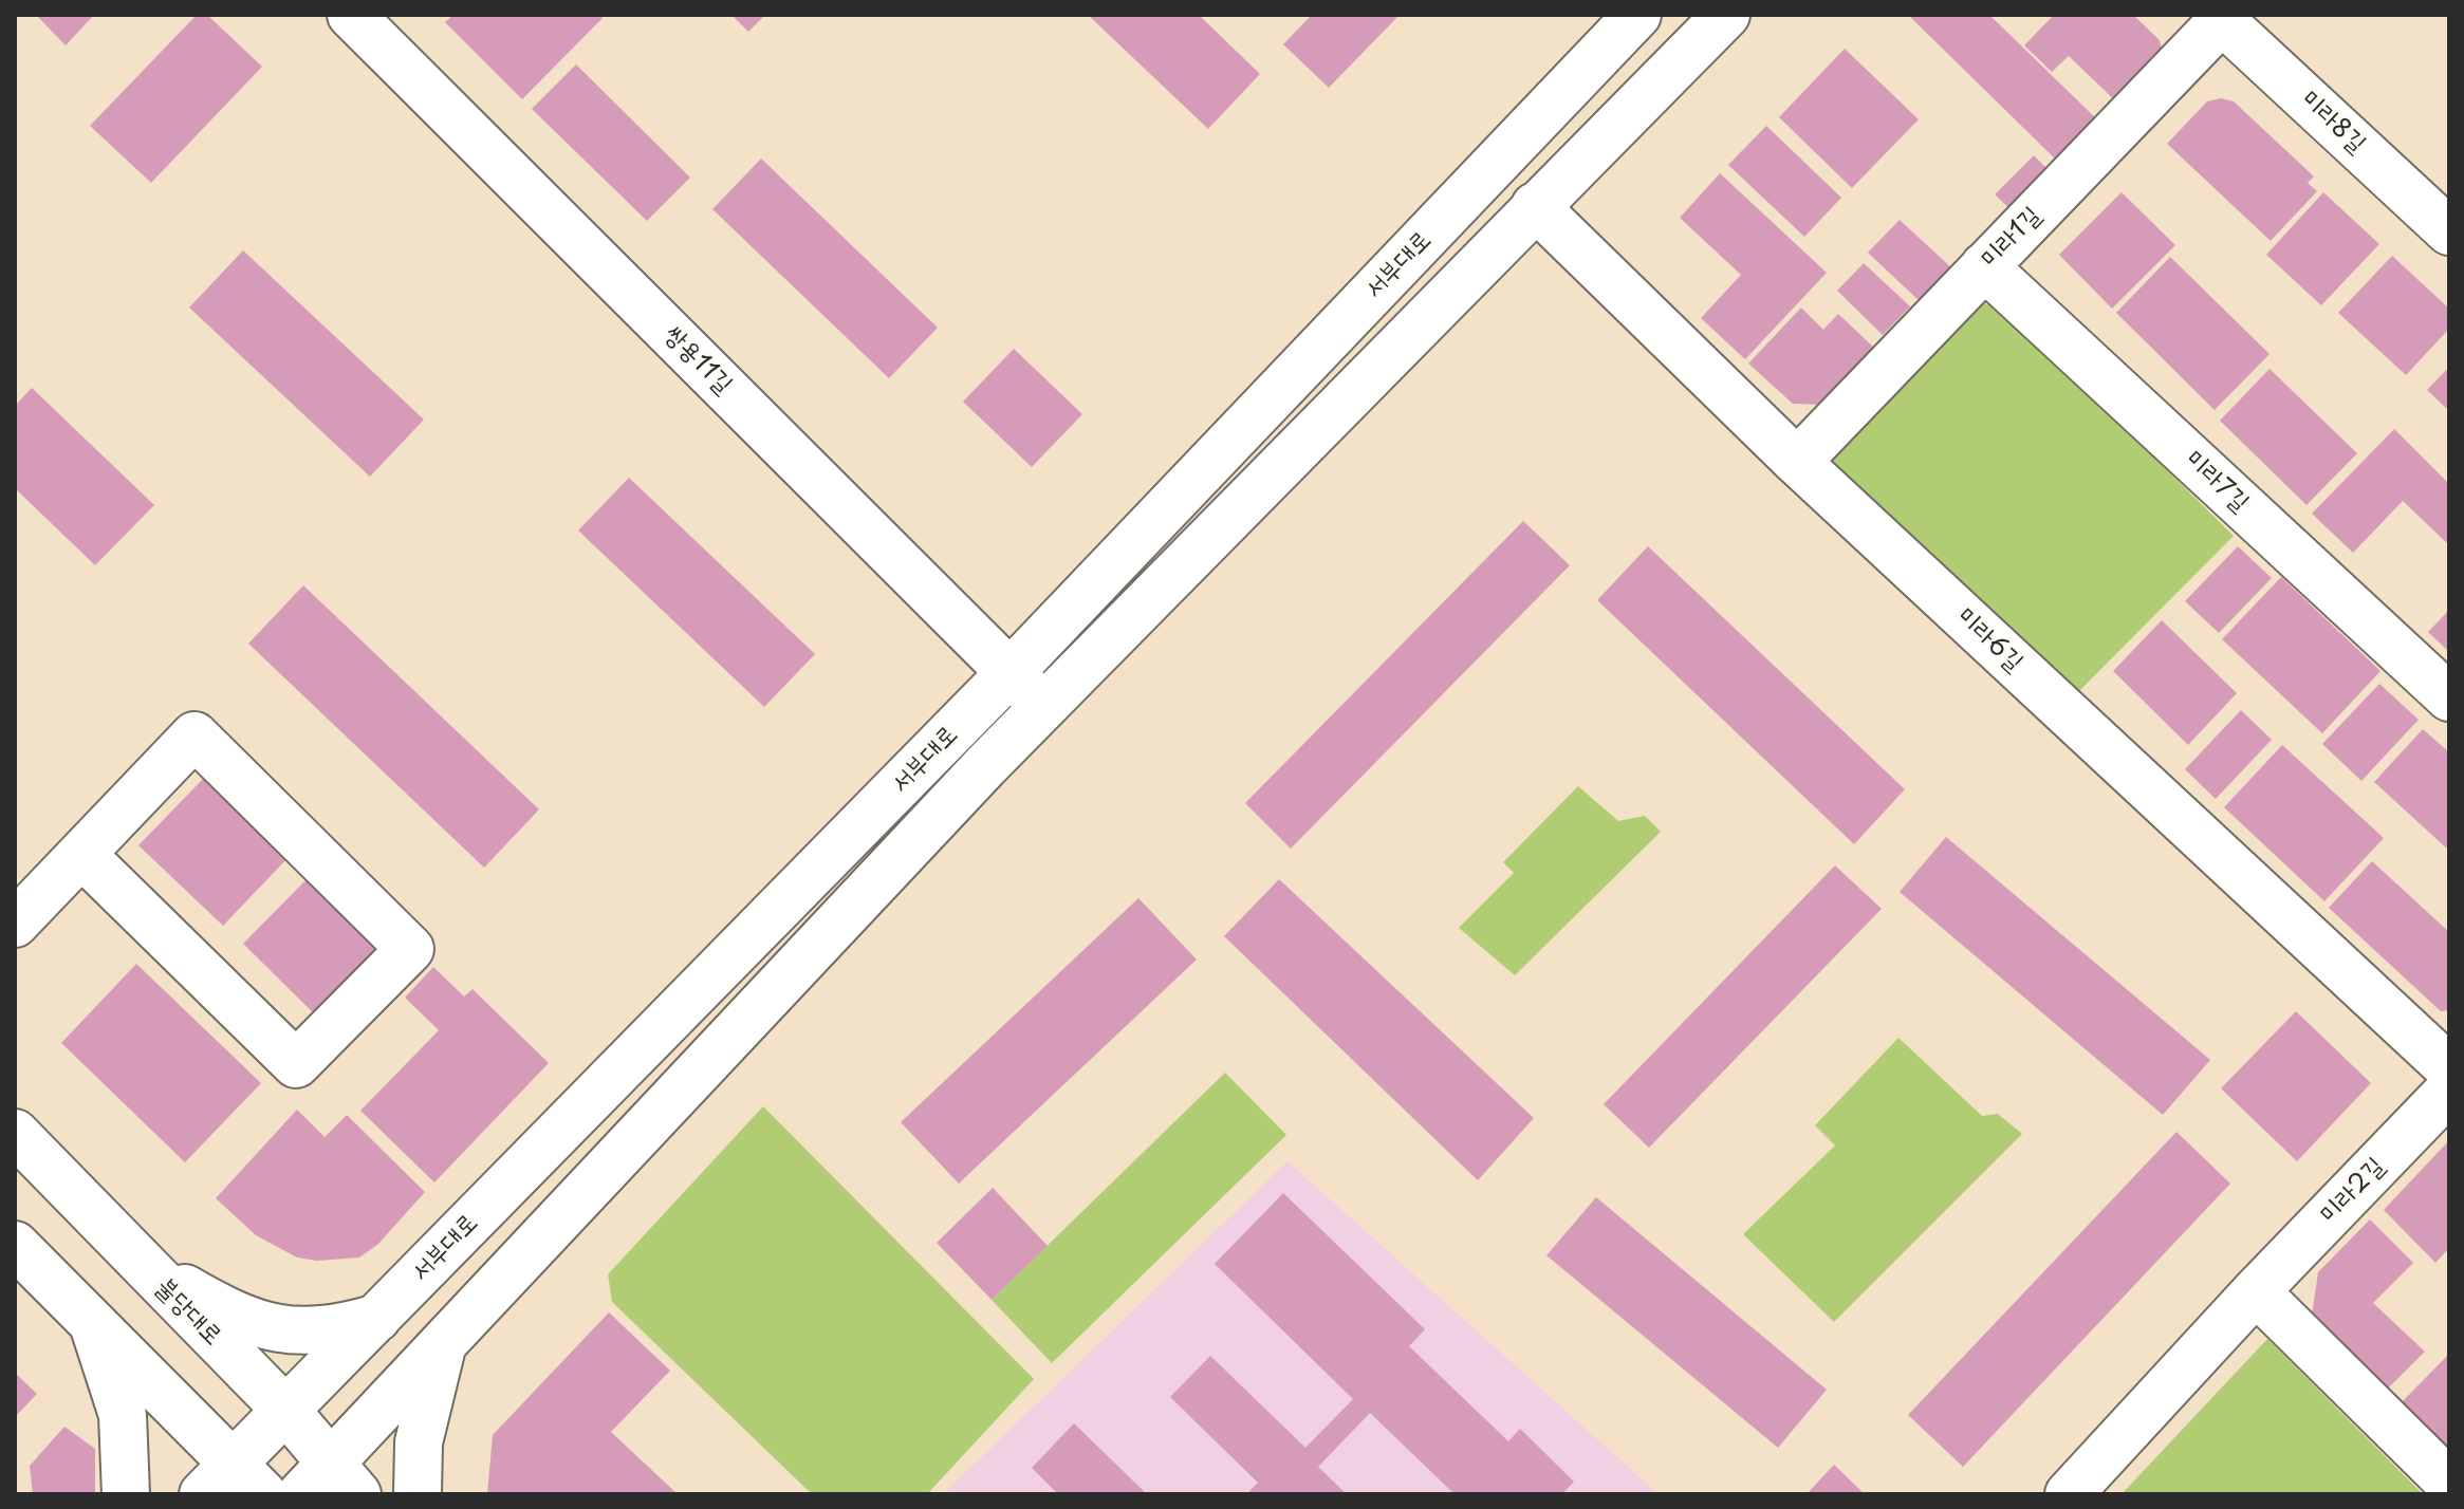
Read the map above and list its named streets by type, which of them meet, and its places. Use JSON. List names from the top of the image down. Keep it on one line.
{"streets":{"main road":["미라8길","미라1길","서부대로","쌍용11길","미라7길","미라6길","미라2길","불당대로"]},"crossings":[["미라8길","미라1길"],["미라1길","미라7길"],["미라1길","미라6길"],["서부대로","쌍용11길"],["서부대로","미라6길"],["서부대로","불당대로"]]}
